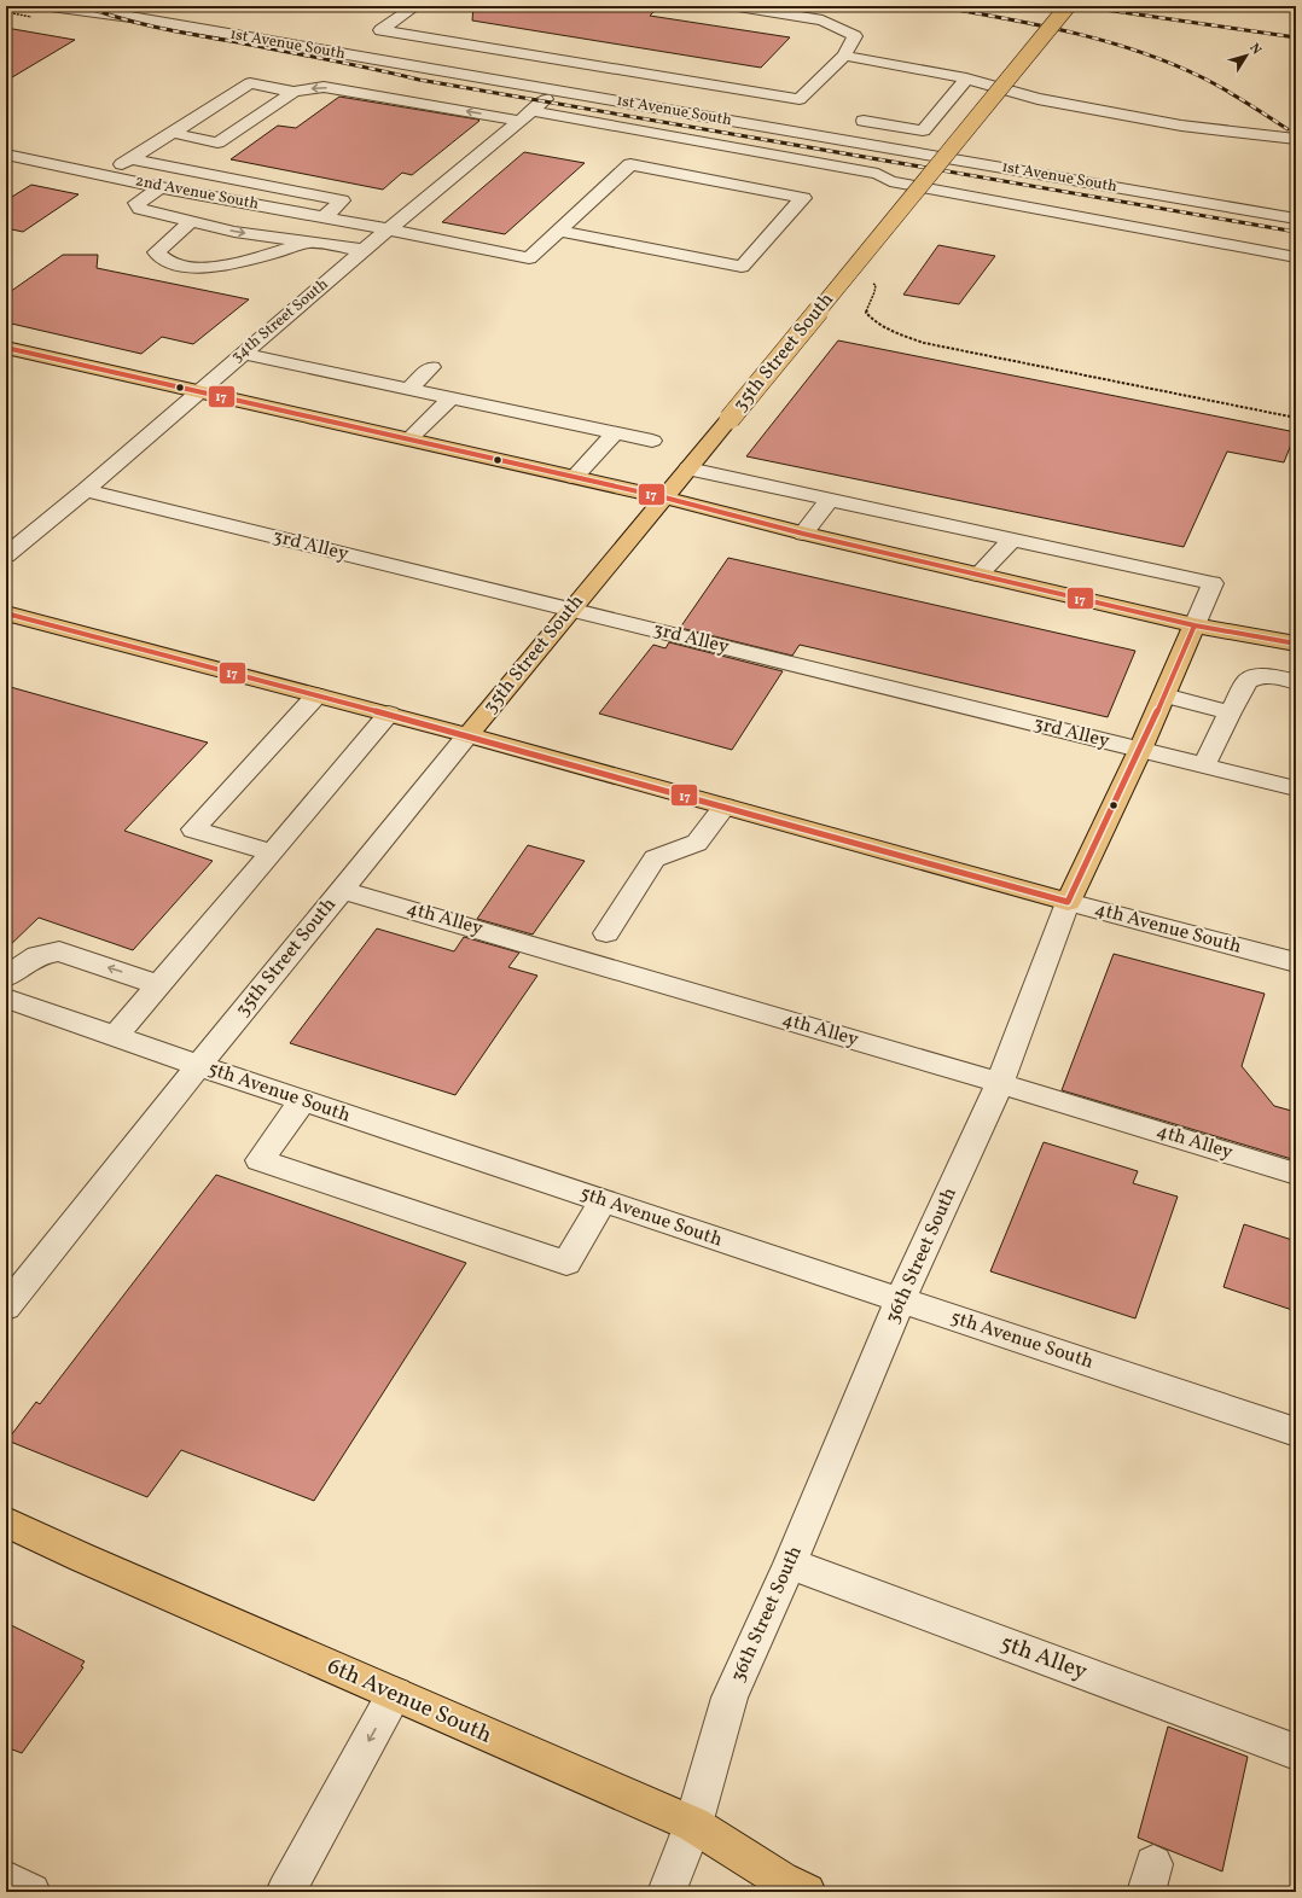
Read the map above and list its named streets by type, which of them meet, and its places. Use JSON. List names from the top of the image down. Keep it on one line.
{"streets":{"main road":["35th Street South","4th Avenue South","36th Street South","6th Avenue South"],"street":["1st Avenue South","2nd Avenue South","34th Street South","3rd Alley","4th Alley","5th Avenue South","5th Alley"]},"crossings":[["1st Avenue South","34th Street South"],["2nd Avenue South","34th Street South"],["34th Street South","3rd Alley"],["35th Street South","3rd Alley"],["35th Street South","4th Alley"],["35th Street South","4th Avenue South"],["35th Street South","5th Avenue South"],["3rd Alley","36th Street South"],["4th Alley","36th Street South"],["4th Avenue South","36th Street South"],["5th Avenue South","36th Street South"],["36th Street South","5th Alley"],["36th Street South","6th Avenue South"]],"lines":["transit line 17"],"north":"top right"}
